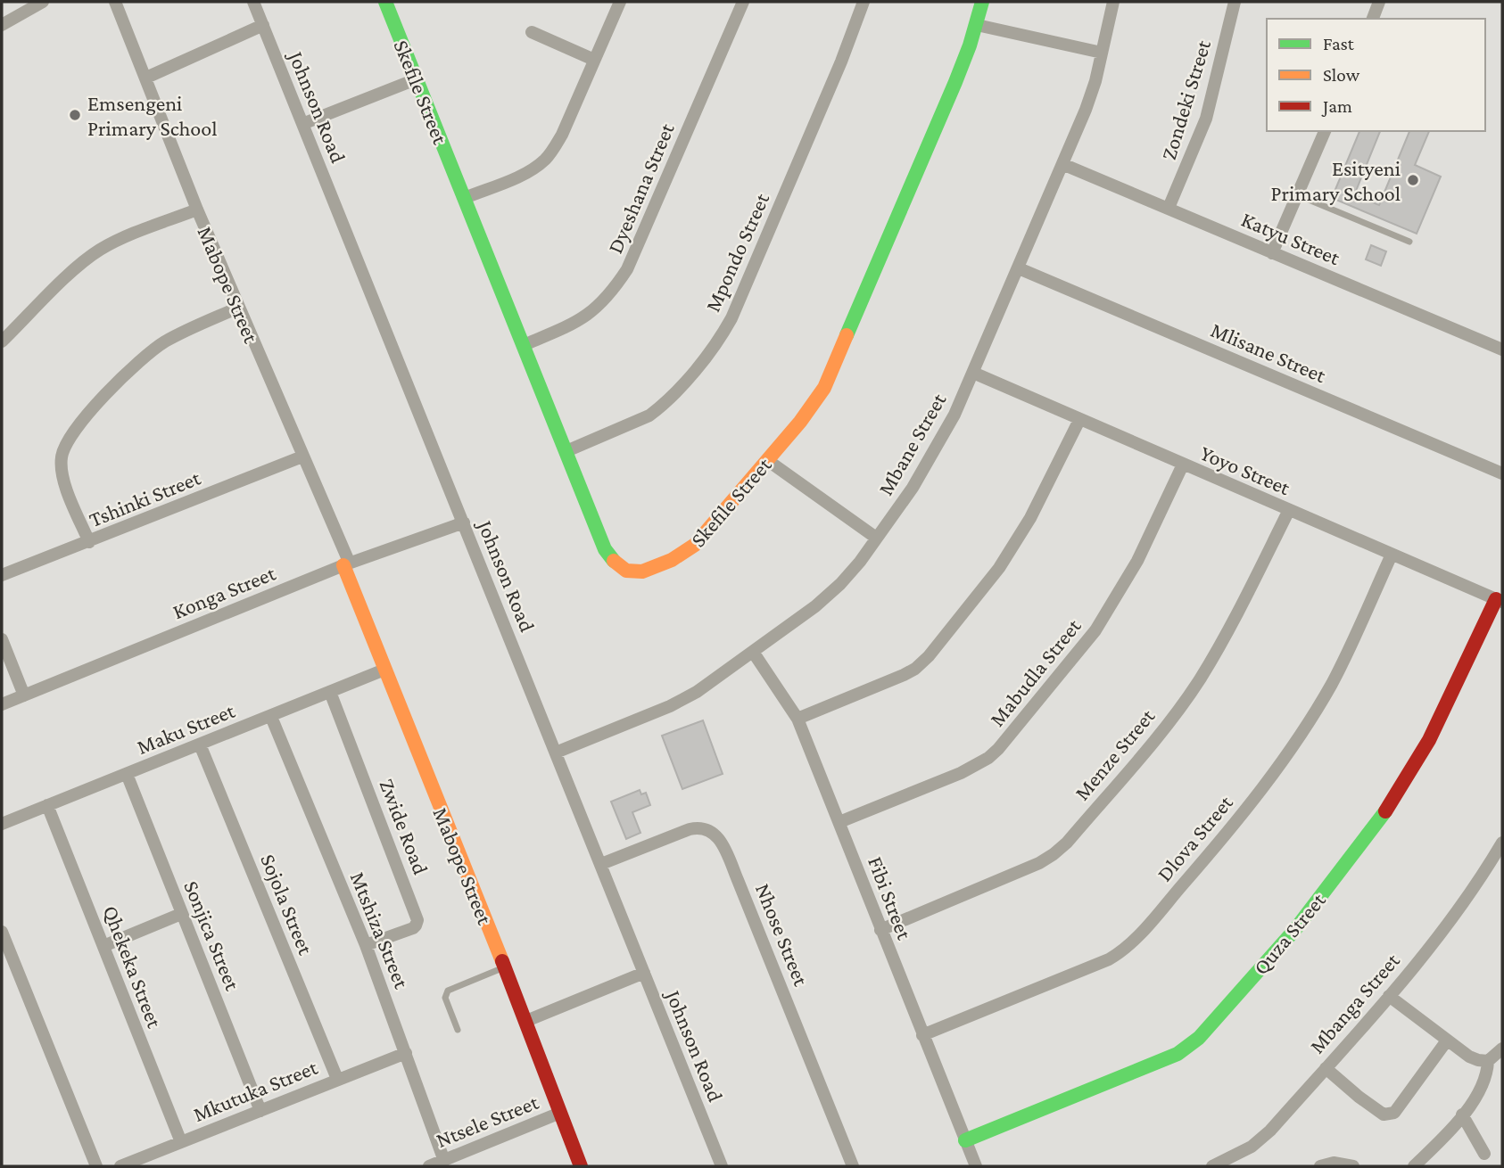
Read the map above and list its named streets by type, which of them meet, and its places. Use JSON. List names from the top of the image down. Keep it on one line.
{"streets":{"street":["Skefile Street","Zondeki Street","Johnson Road","Dyeshana Street","Katyu Street","Mpondo Street","Mabope Street","Mlisane Street","Mbane Street","Yoyo Street","Tshinki Street","Konga Street","Mabudla Street","Maku Street","Menze Street","Zwide Road","Dlova Street","Fibi Street","Sojola Street","Mtshiza Street","Quza Street","Nhose Street","Sonjica Street","Qhekeka Street","Mbanga Street","Mkutuka Street","Ntsele Street"]},"crossings":[["Skefile Street","Dyeshana Street"],["Skefile Street","Mpondo Street"],["Zondeki Street","Katyu Street"],["Johnson Road","Mbane Street"],["Johnson Road","Konga Street"],["Johnson Road","Nhose Street"],["Katyu Street","Mbane Street"],["Mabope Street","Tshinki Street"],["Mabope Street","Konga Street"],["Mabope Street","Maku Street"],["Mabope Street","Ntsele Street"],["Mlisane Street","Mbane Street"],["Mbane Street","Yoyo Street"],["Mbane Street","Fibi Street"],["Yoyo Street","Mabudla Street"],["Yoyo Street","Menze Street"],["Yoyo Street","Dlova Street"],["Yoyo Street","Quza Street"],["Mabudla Street","Fibi Street"],["Maku Street","Zwide Road"],["Maku Street","Sojola Street"],["Maku Street","Mtshiza Street"],["Maku Street","Sonjica Street"],["Maku Street","Qhekeka Street"],["Menze Street","Fibi Street"],["Zwide Road","Mtshiza Street"],["Dlova Street","Fibi Street"],["Fibi Street","Quza Street"],["Sojola Street","Mkutuka Street"],["Mtshiza Street","Mkutuka Street"],["Mtshiza Street","Ntsele Street"],["Sonjica Street","Mkutuka Street"],["Qhekeka Street","Mkutuka Street"]],"places":["Emsengeni Primary School","Esityeni Primary School"],"legend":["Fast","Slow","Jam"]}
